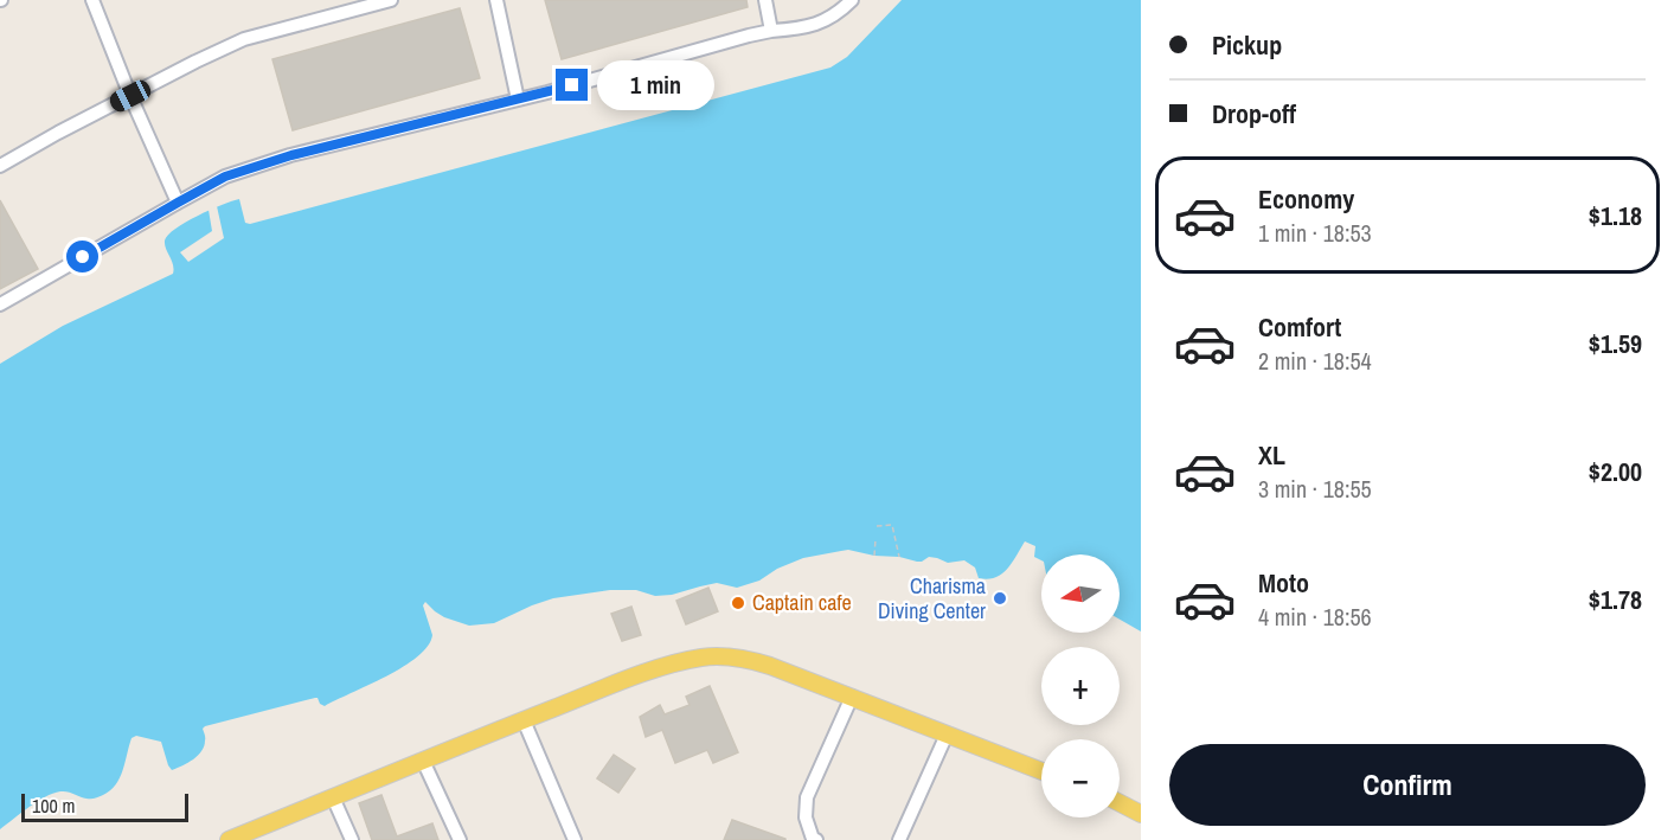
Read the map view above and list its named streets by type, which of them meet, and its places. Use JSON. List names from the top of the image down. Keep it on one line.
{"places":["Charisma Diving Center","Captain cafe"],"scale_bar":"100 m","north":"left","page":{"banner":["Pickup","Drop-off"],"bubble":"1 min","list":[{"name":"Economy","note":"1 min · 18:53","value":"$1.18"},{"name":"Comfort","note":"2 min · 18:54","value":"$1.59"},{"name":"XL","note":"3 min · 18:55","value":"$2.00"},{"name":"Moto","note":"4 min · 18:56","value":"$1.78"}],"map_buttons":["+","−"],"buttons":"Confirm","scale":"100 m"}}
